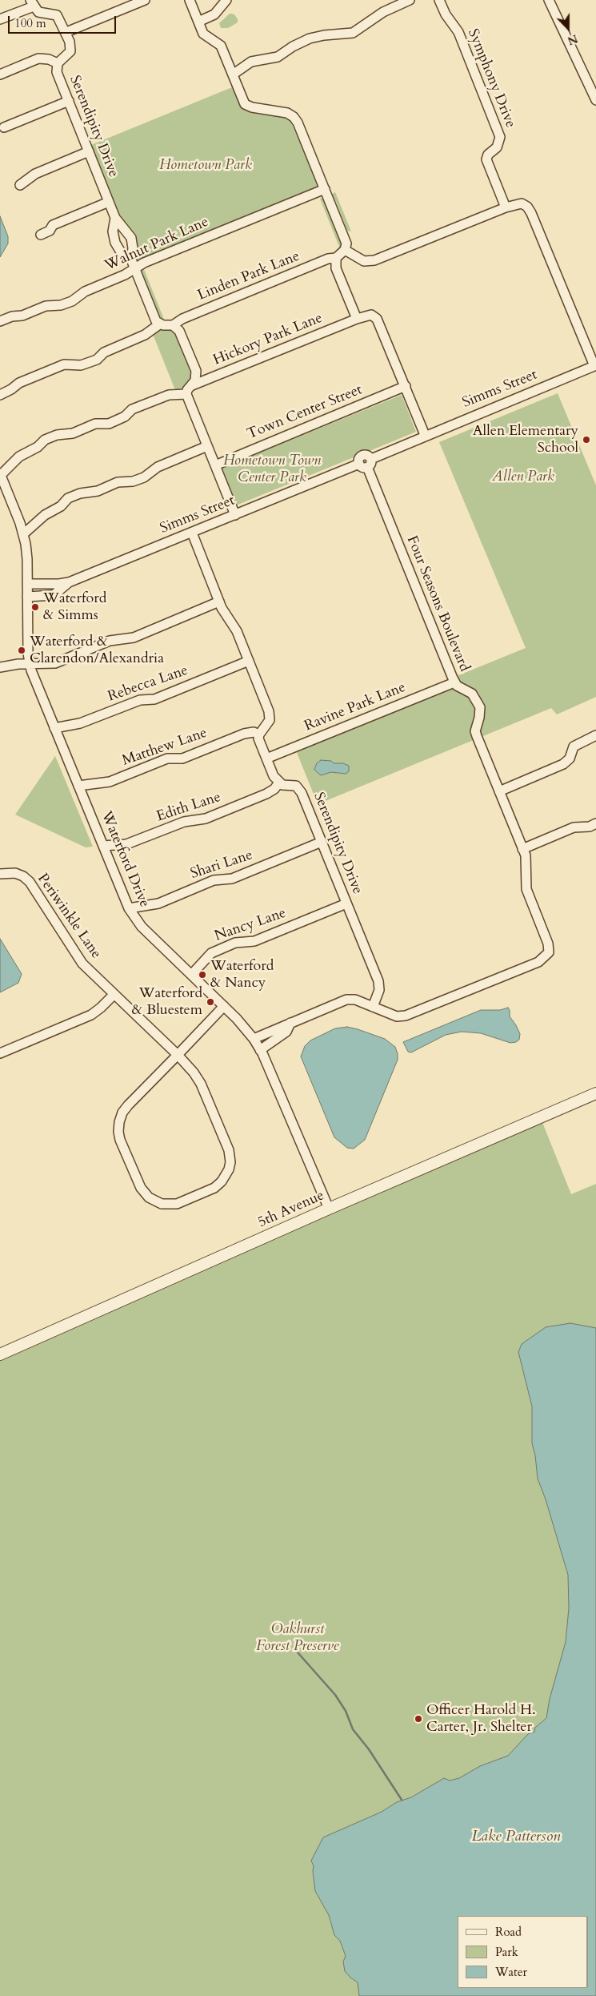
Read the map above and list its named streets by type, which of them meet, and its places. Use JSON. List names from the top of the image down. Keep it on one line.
{"streets":{"street":["Symphony Drive","Serendipity Drive","Walnut Park Lane","Linden Park Lane","Hickory Park Lane","Simms Street","Town Center Street","Four Seasons Boulevard","Rebecca Lane","Ravine Park Lane","Matthew Lane","Edith Lane","Waterford Drive","Shari Lane","Periwinkle Lane","Nancy Lane","5th Avenue"]},"crossings":[["Serendipity Drive","Walnut Park Lane"],["Serendipity Drive","Four Seasons Boulevard"],["Serendipity Drive","Edith Lane"],["Serendipity Drive","Shari Lane"],["Serendipity Drive","Nancy Lane"],["Hickory Park Lane","Waterford Drive"],["Simms Street","Four Seasons Boulevard"],["Simms Street","Waterford Drive"],["Four Seasons Boulevard","Ravine Park Lane"],["Four Seasons Boulevard","Waterford Drive"],["Rebecca Lane","Waterford Drive"],["Matthew Lane","Waterford Drive"],["Edith Lane","Waterford Drive"],["Waterford Drive","Shari Lane"],["Waterford Drive","Nancy Lane"],["Waterford Drive","5th Avenue"]],"water":["Lake Patterson"],"parks":["Hometown Park","Hometown Town Center Park","Allen Park","Oakhurst Forest Preserve"],"places":["Allen Elementary School","Waterford & Simms","Waterford & Clarendon/Alexandria","Waterford & Nancy","Waterford & Bluestem","Officer Harold H. Carter, Jr. Shelter"],"legend":["Road","Park","Water"],"scale_bar":"100 m","north":"bottom"}
